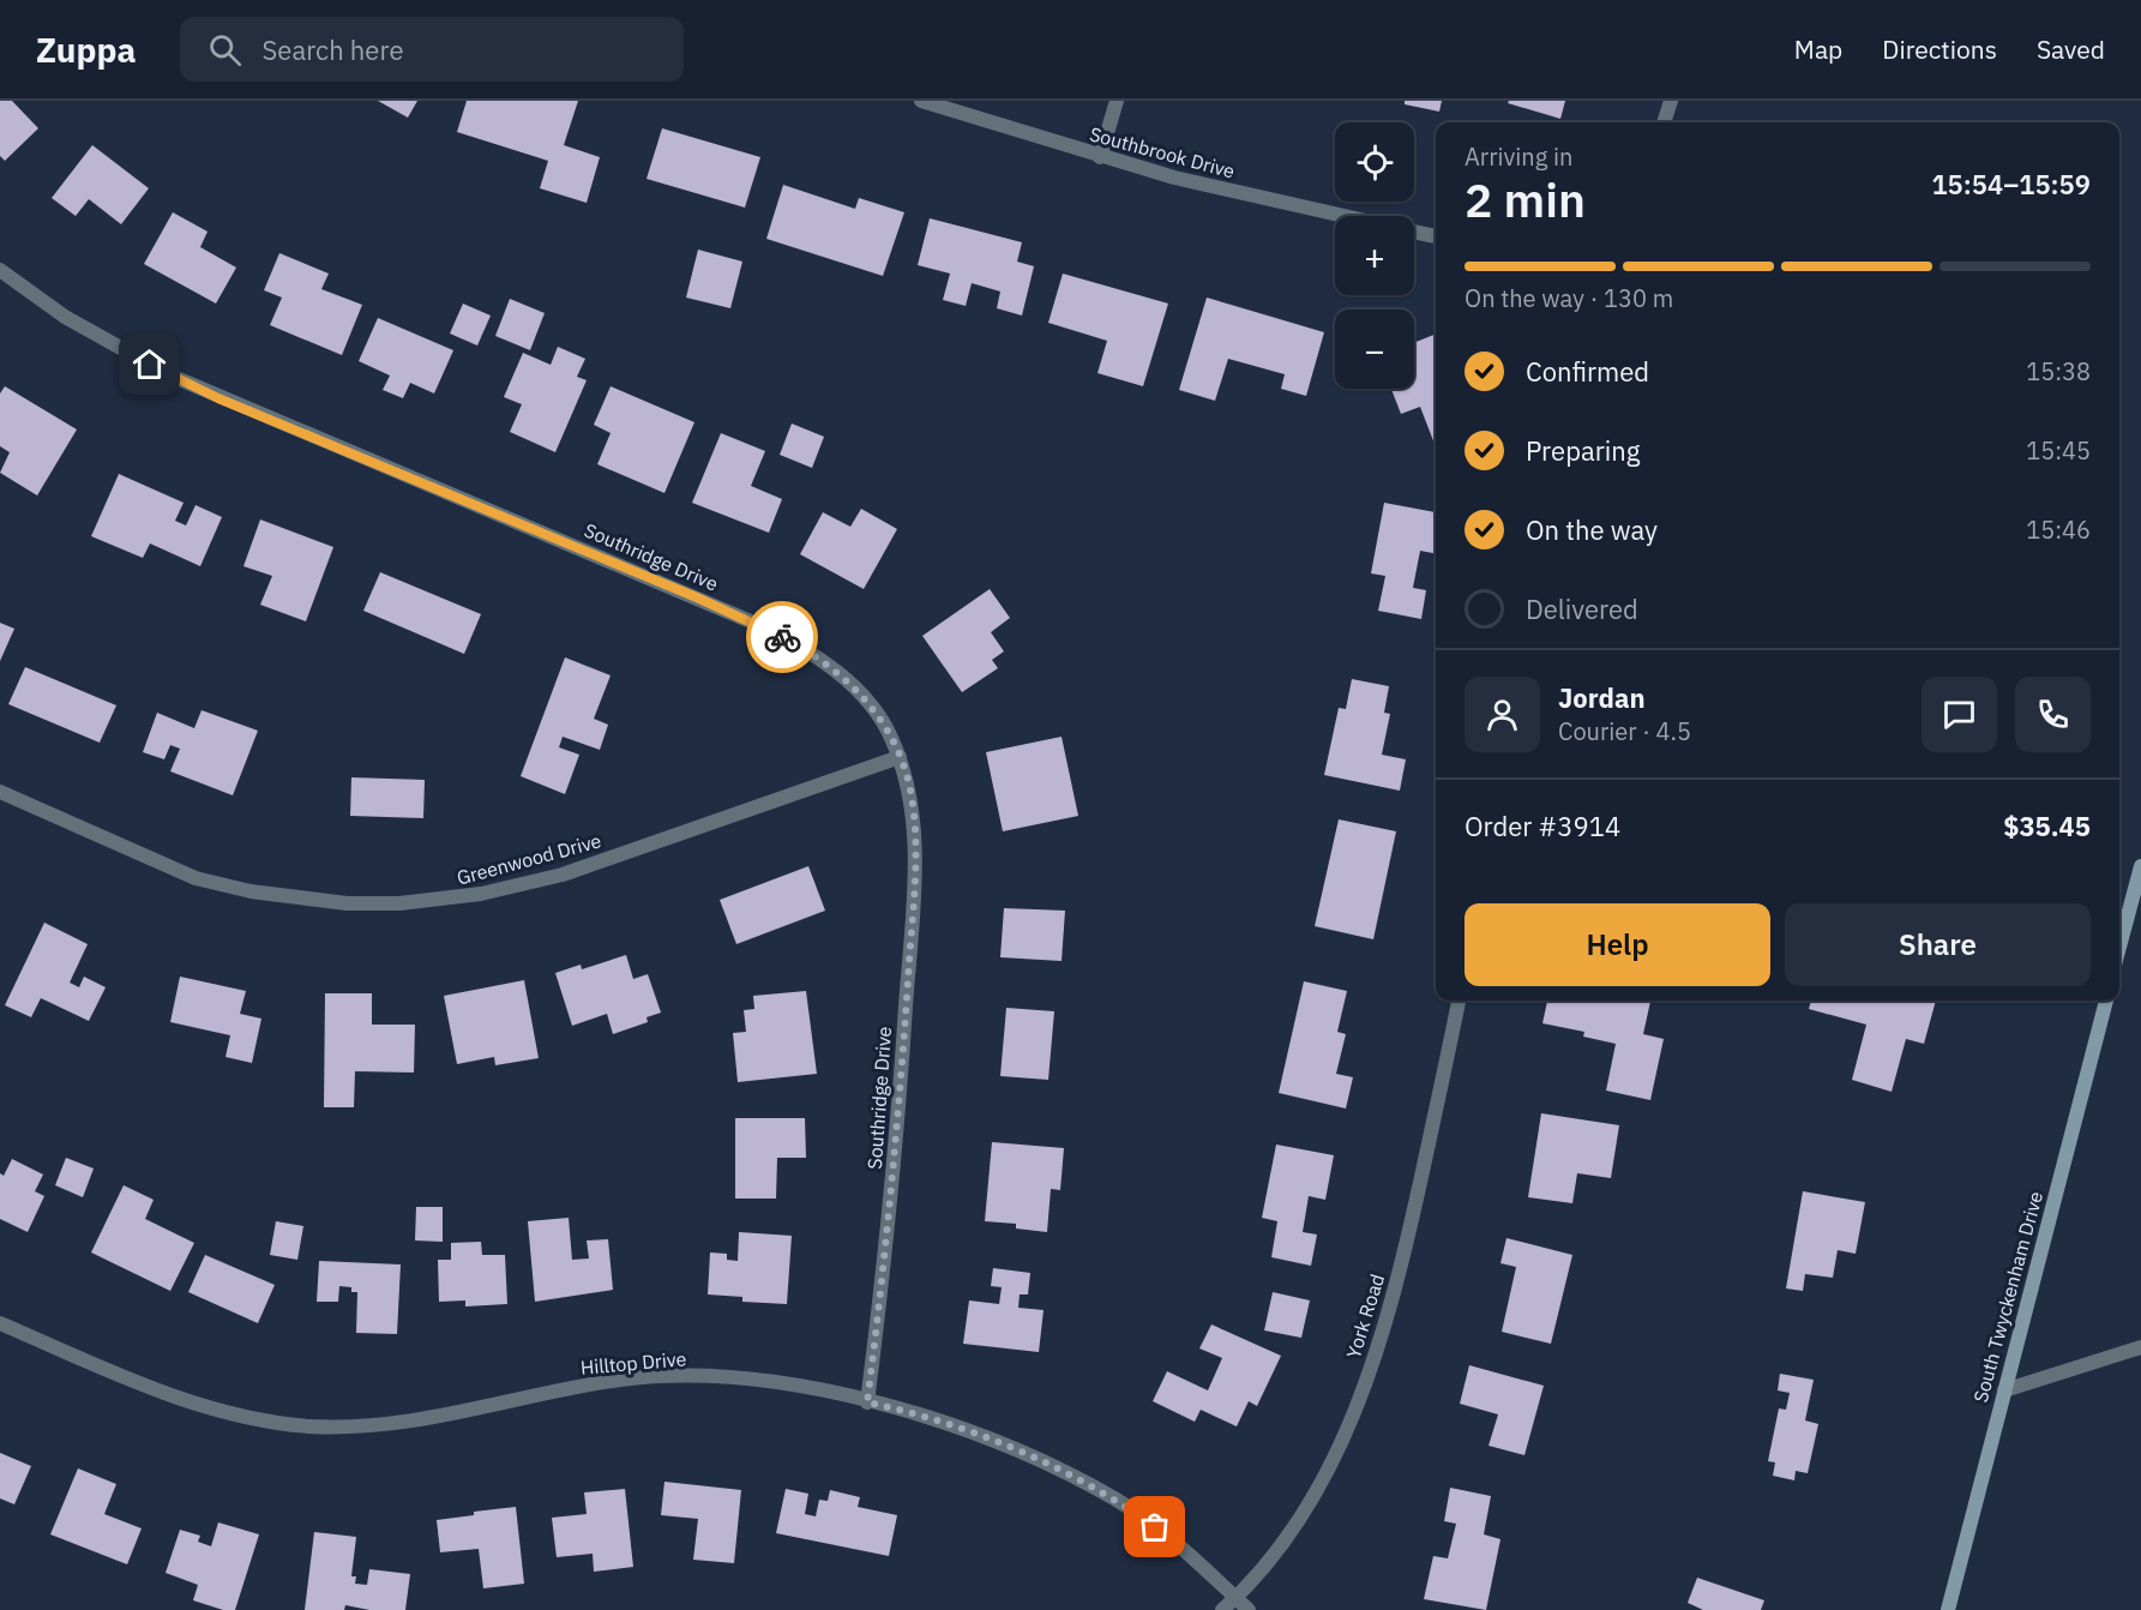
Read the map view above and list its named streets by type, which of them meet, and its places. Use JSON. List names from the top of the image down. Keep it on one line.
{"streets":{"street":["Southbrook Drive","Southridge Drive","Greenwood Drive","South Twyckenham Drive","York Road","Hilltop Drive"]},"crossings":[["Southridge Drive","Greenwood Drive"],["Southridge Drive","Hilltop Drive"],["York Road","Hilltop Drive"]],"page":{"header":"Zuppa","search":"Search here","nav":["Map","Directions","Saved"],"map_buttons":["+","−"],"heading":["2 min","Arriving in","15:54–15:59"],"panel":["Jordan","Courier · 4.5","Order #3914","$35.45"],"bar":"On the way · 130 m","list":[["Confirmed","15:38"],["Preparing","15:45"],["On the way","15:46"],"Delivered"],"buttons":["Help","Share"]}}
